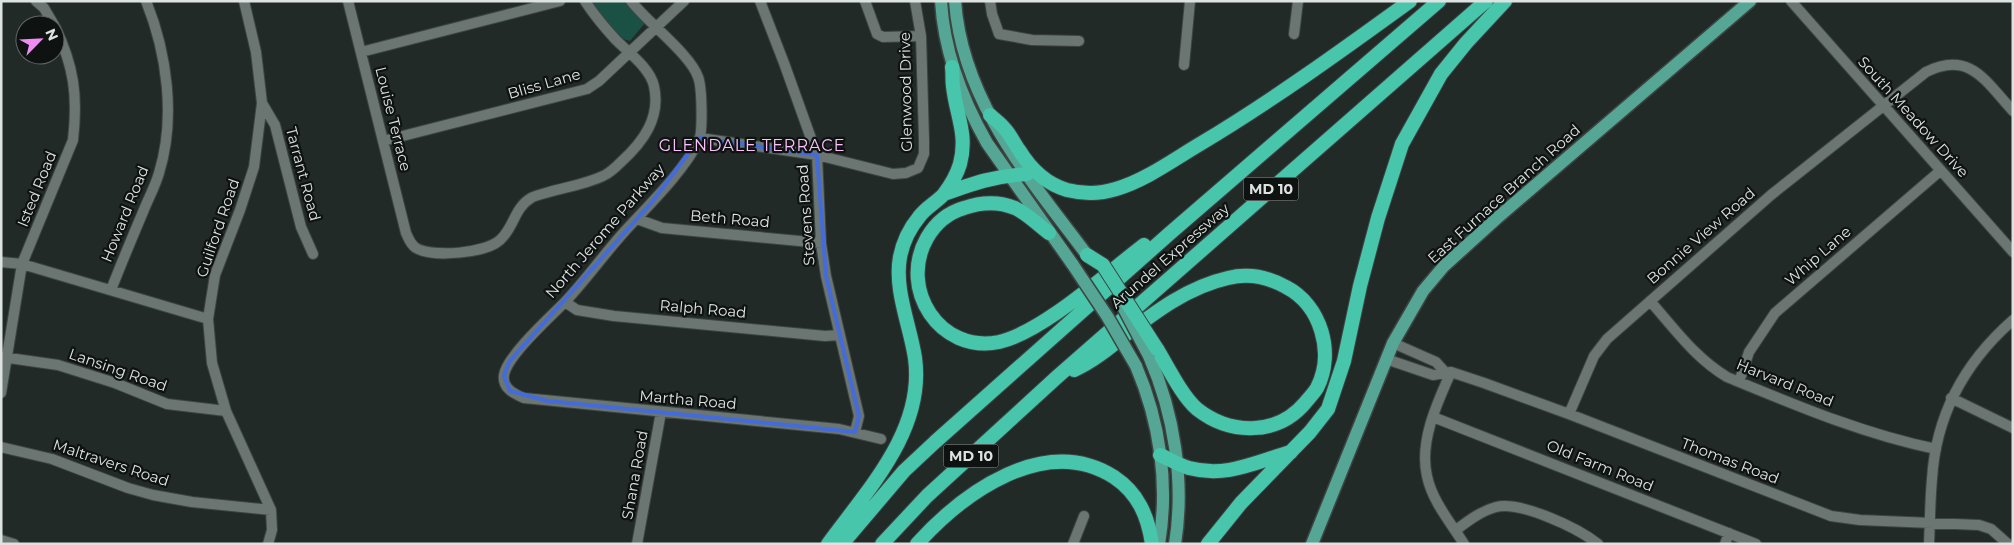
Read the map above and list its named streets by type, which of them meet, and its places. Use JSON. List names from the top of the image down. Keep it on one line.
{"streets":{"highway":["MD 10","Arundel Expressway"],"main road":["East Furnace Branch Road"],"street":["Bliss Lane","Glenwood Drive","South Meadow Drive","Louise Terrace","Tarrant Road","Isted Road","Howard Road","Stevens Road","Beth Road","Guilford Road","North Jerome Parkway","Bonnie View Road","Whip Lane","Ralph Road","Lansing Road","Harvard Road","Martha Road","Thomas Road","Maltravers Road","Old Farm Road","Shana Road"]},"crossings":[["Bliss Lane","Louise Terrace"],["Glenwood Drive","Stevens Road"],["Glenwood Drive","North Jerome Parkway"],["South Meadow Drive","Bonnie View Road"],["South Meadow Drive","Whip Lane"],["Tarrant Road","Guilford Road"],["Isted Road","Lansing Road"],["East Furnace Branch Road","Thomas Road"],["Stevens Road","Beth Road"],["Stevens Road","Ralph Road"],["Stevens Road","Martha Road"],["Beth Road","North Jerome Parkway"],["Guilford Road","Lansing Road"],["Guilford Road","Maltravers Road"],["North Jerome Parkway","Ralph Road"],["North Jerome Parkway","Martha Road"],["Bonnie View Road","Harvard Road"],["Bonnie View Road","Thomas Road"],["Whip Lane","Harvard Road"],["Martha Road","Shana Road"]],"districts":["GLENDALE TERRACE"],"north":"top right"}
